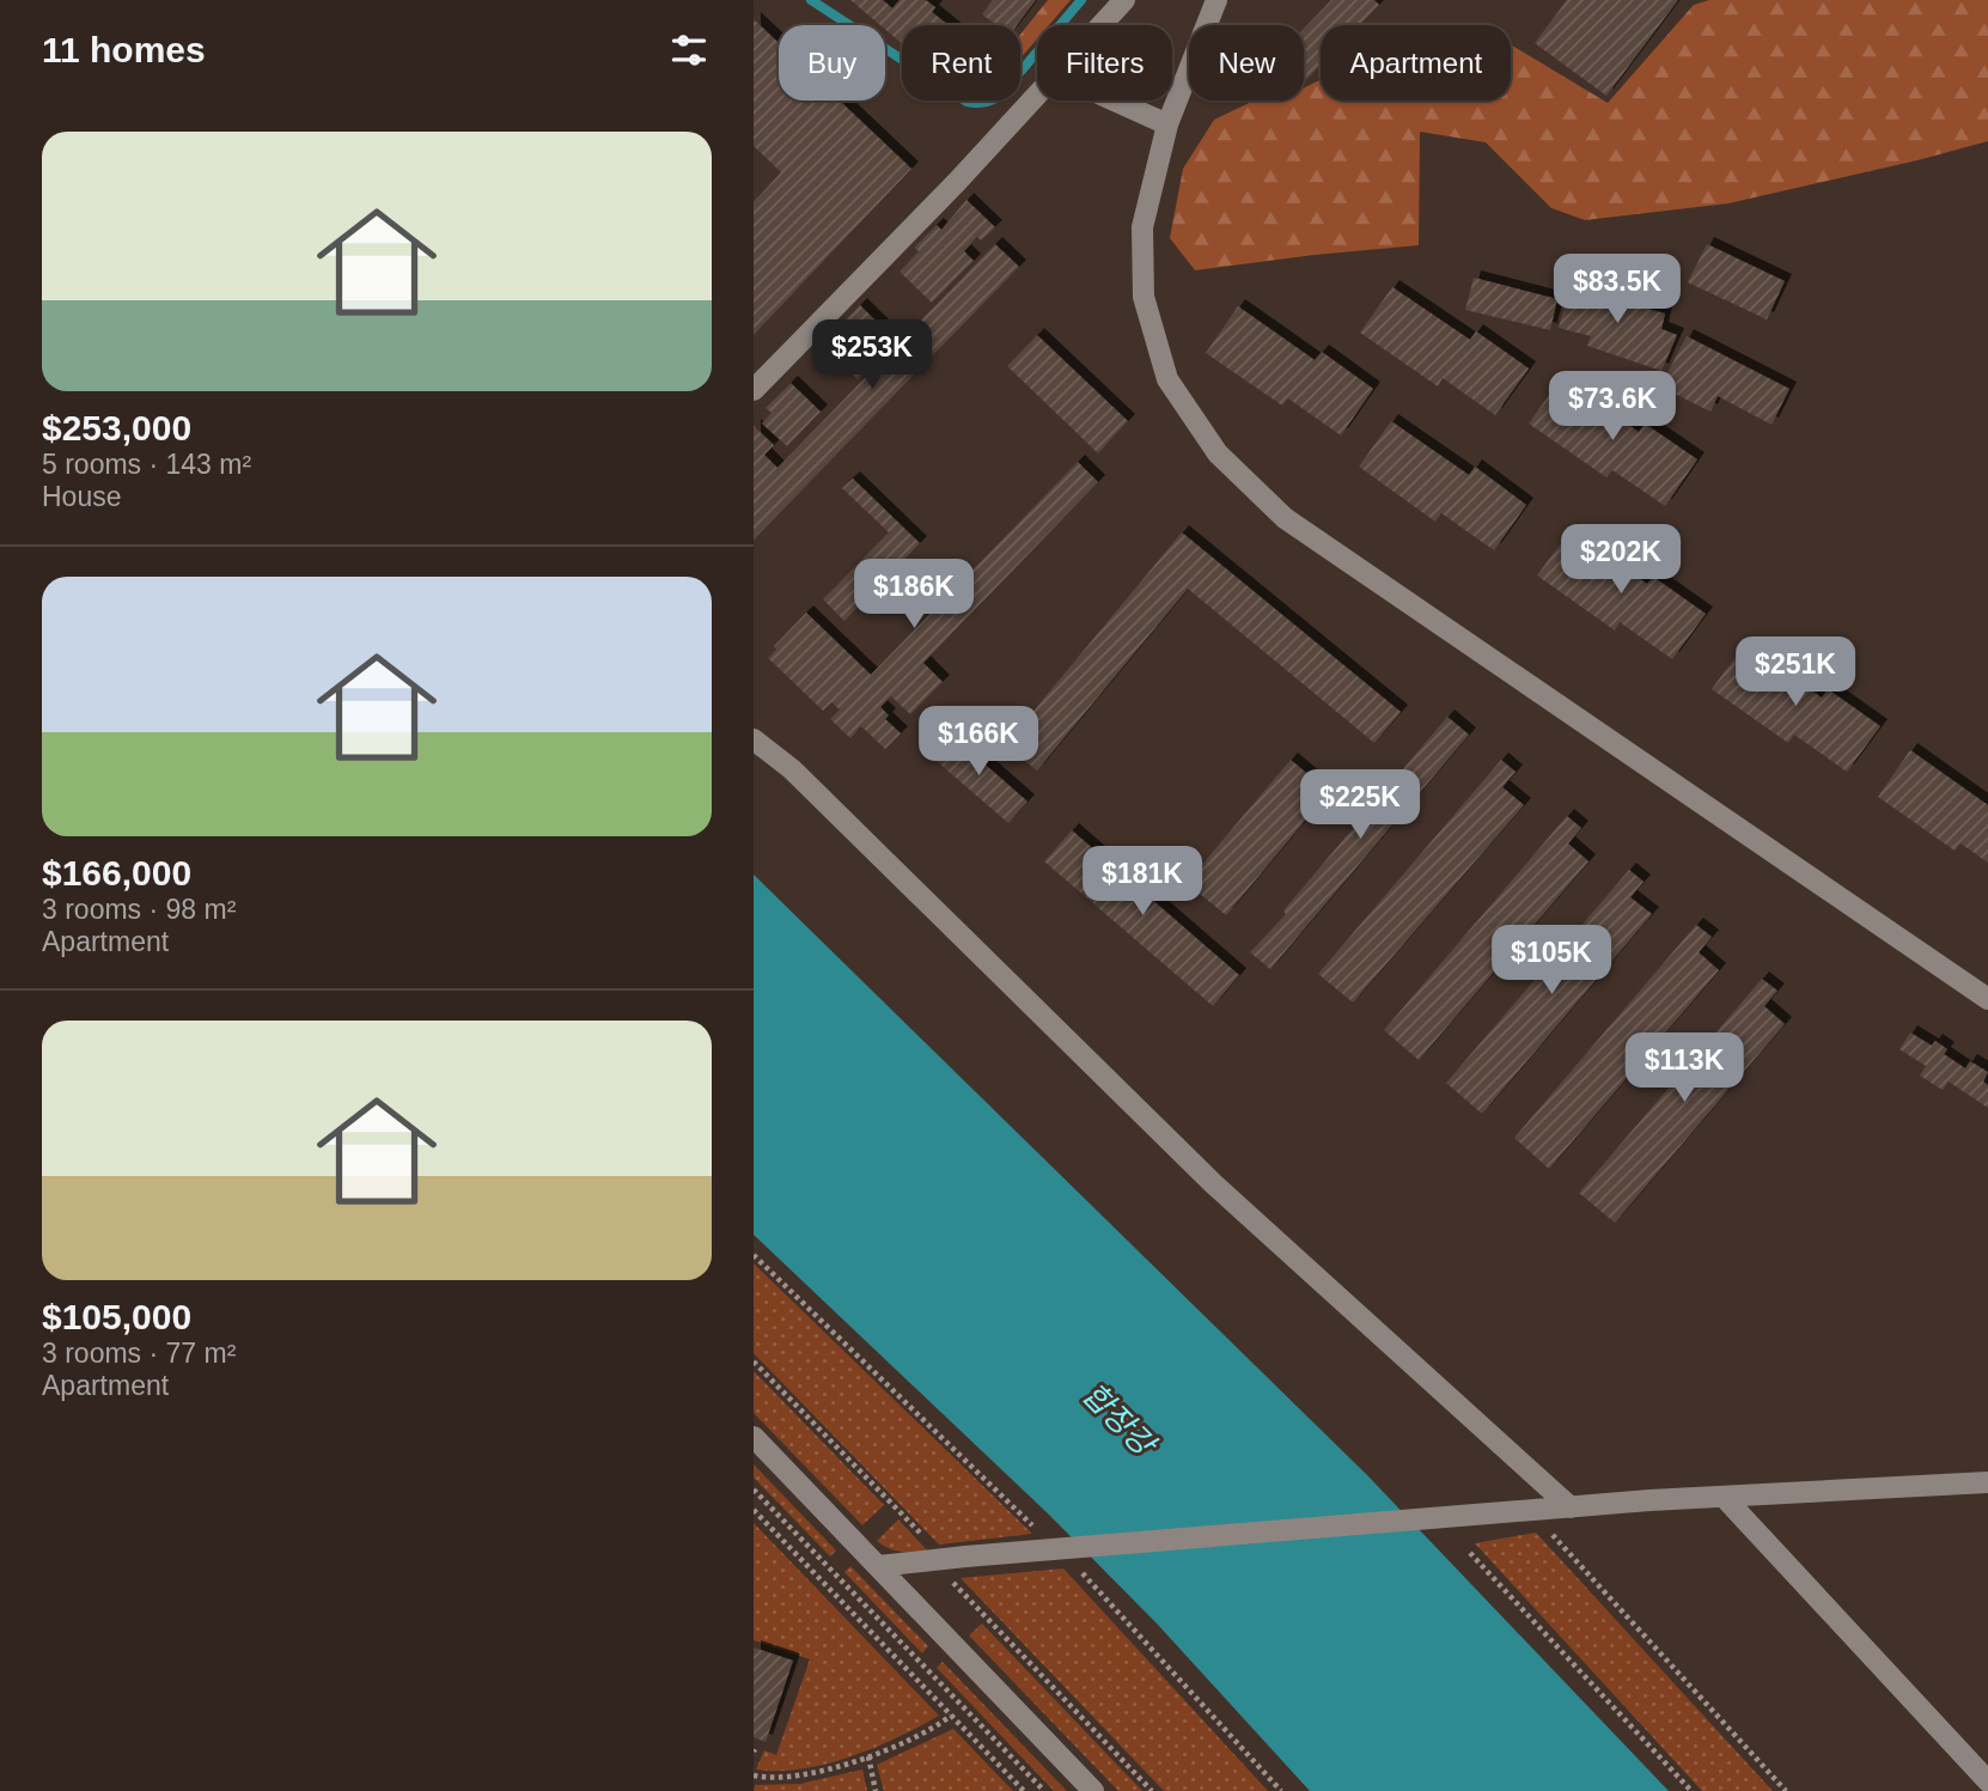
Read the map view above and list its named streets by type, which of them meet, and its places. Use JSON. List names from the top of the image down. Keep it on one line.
{"water":["합장강"],"page":{"heading":"11 homes","chip":["Buy","Rent","Filters","New","Apartment"],"list":[{"name":"$253,000","note":"5 rooms · 143 m² · House"},{"name":"$166,000","note":"3 rooms · 98 m² · Apartment"},{"name":"$105,000","note":"3 rooms · 77 m² · Apartment"}],"price":["$83.5K","$253K","$73.6K","$202K","$186K","$251K","$166K","$225K","$181K","$105K","$113K"]}}
